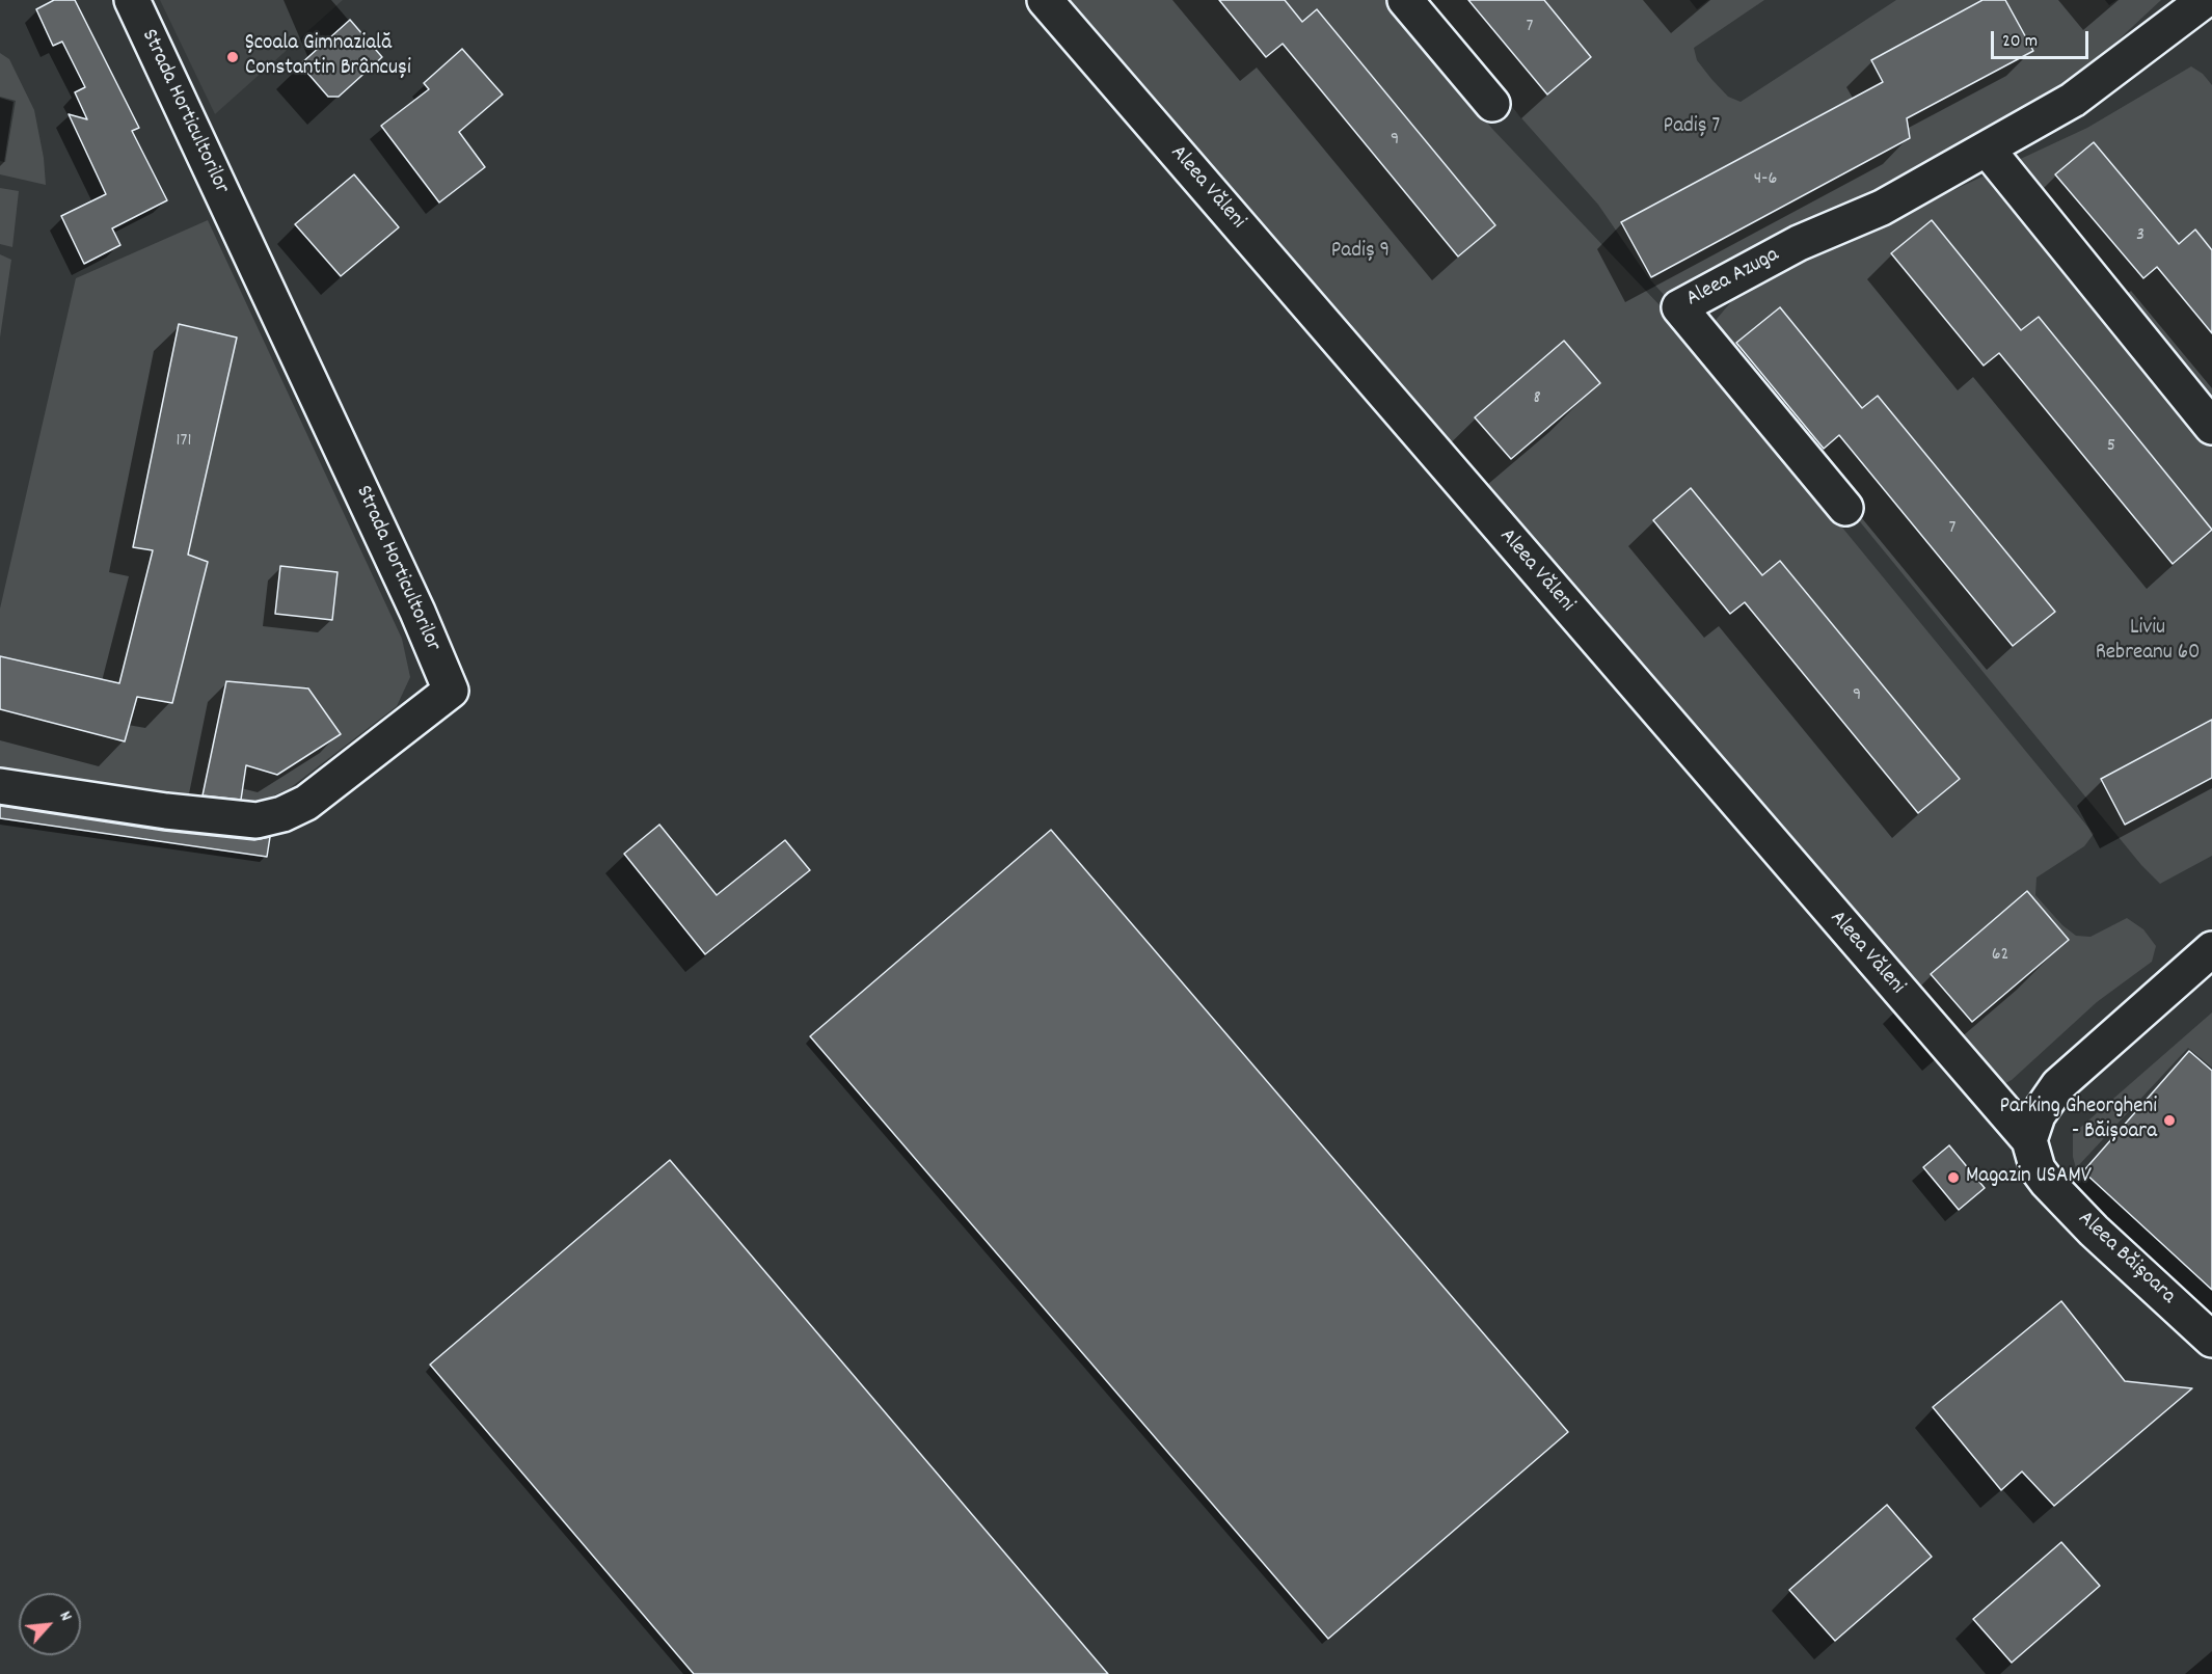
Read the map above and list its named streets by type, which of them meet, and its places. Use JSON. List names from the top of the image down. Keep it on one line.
{"streets":{"street":["Strada Horticultorilor","Aleea Văleni","Aleea Azuga","Aleea Băișoara"]},"crossings":[["Aleea Văleni","Aleea Băișoara"]],"parks":["Padiș 7","Padiș 9","Liviu Rebreanu 60"],"places":["Școala Gimnazială Constantin Brâncuși","Parking Gheorgheni - Băișoara","Magazin USAMV"],"house_numbers":["7","9","4-6","3","8","171","5","7","9","62"],"scale_bar":"20 m","north":"top right"}
